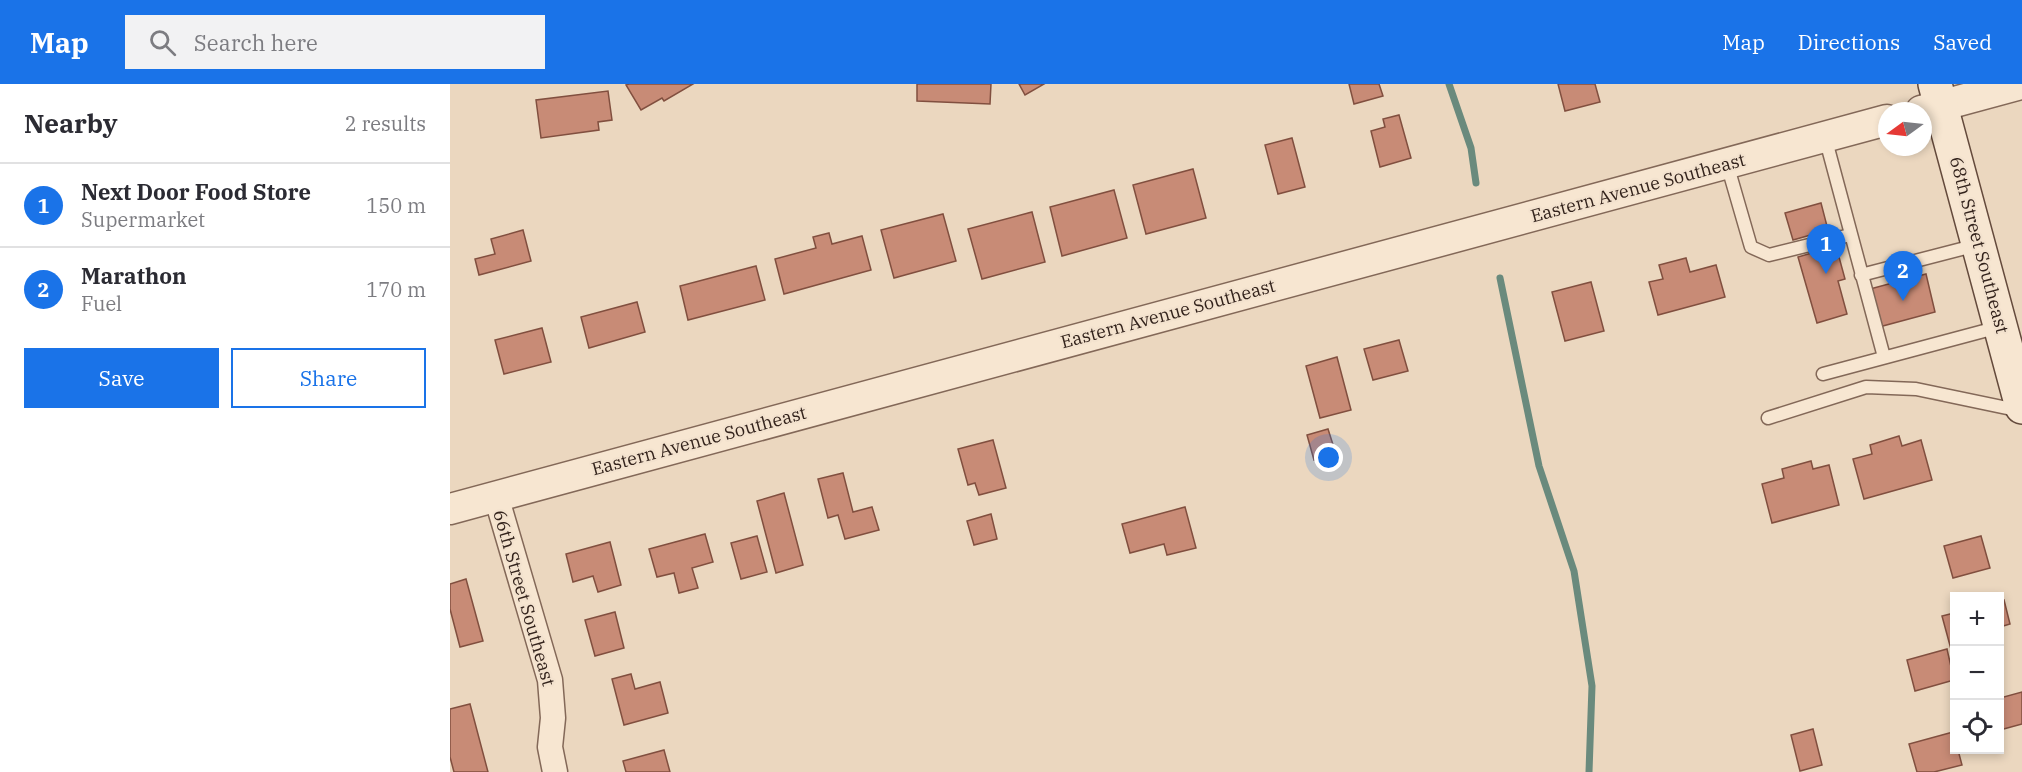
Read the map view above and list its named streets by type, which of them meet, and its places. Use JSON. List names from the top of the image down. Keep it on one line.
{"streets":{"main road":["68th Street Southeast"],"street":["Eastern Avenue Southeast","66th Street Southeast"]},"crossings":[["Eastern Avenue Southeast","66th Street Southeast"]],"north":"left","page":{"header":"Map","search":"Search here","nav":["Map","Directions","Saved"],"heading":["Nearby","2 results"],"list":[{"mark":"1","name":"Next Door Food Store","note":"Supermarket","value":"150 m"},{"mark":"2","name":"Marathon","note":"Fuel","value":"170 m"}],"pins":["1","2"],"buttons":["Save","Share"],"map_buttons":["+","−"]}}
